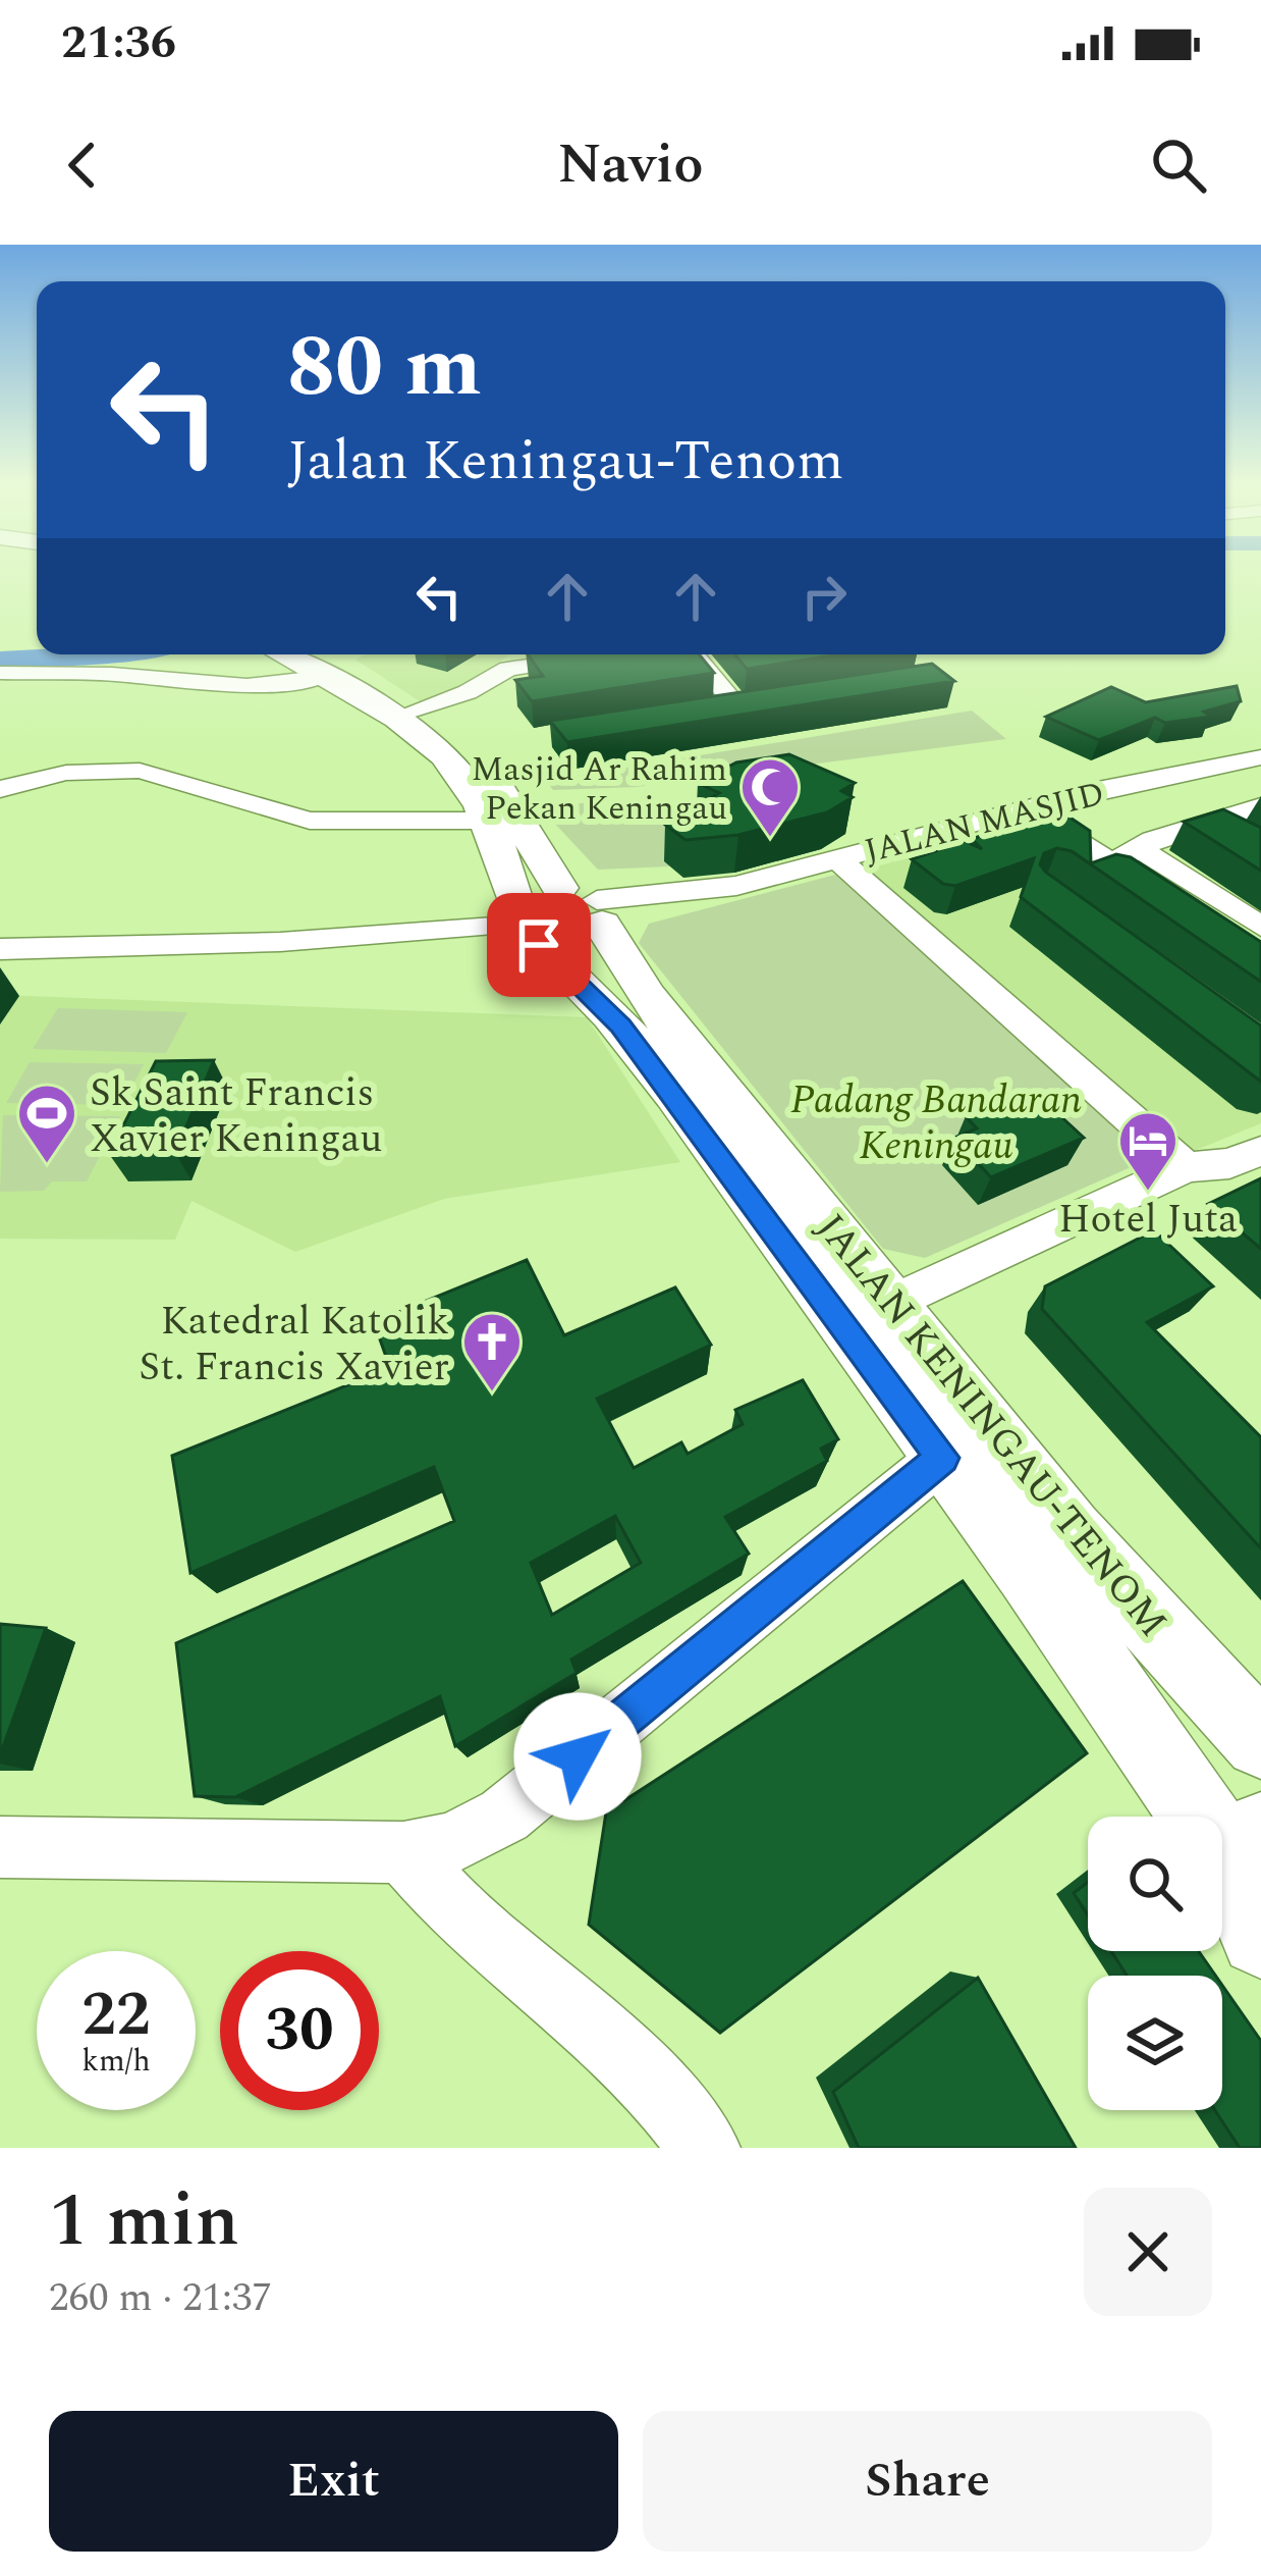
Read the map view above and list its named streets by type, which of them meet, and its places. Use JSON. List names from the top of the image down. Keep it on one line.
{"streets":{"main road":["JALAN KENINGAU-TENOM"],"street":["JALAN MASJID"]},"crossings":[["JALAN MASJID","JALAN KENINGAU-TENOM"]],"parks":["Padang Bandaran Keningau"],"places":{"mosque":["Masjid Ar Rahim Pekan Keningau"],"sports":["Sk Saint Francis Xavier Keningau"],"hotel":["Hotel Juta"],"church":["Katedral Katolik St. Francis Xavier"]},"page":{"status":"21:36","header":"Navio","turn":["80 m","Jalan Keningau-Tenom"],"speed":"22 km/h","limit":"30","heading":["1 min","260 m · 21:37"],"buttons":["Exit","Share"]}}
